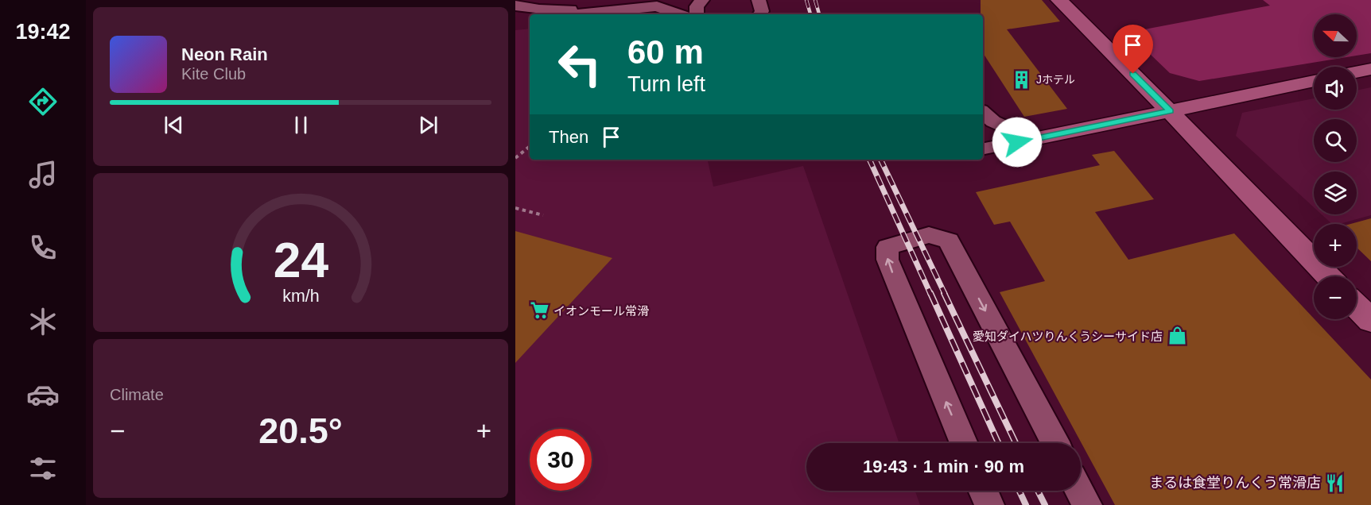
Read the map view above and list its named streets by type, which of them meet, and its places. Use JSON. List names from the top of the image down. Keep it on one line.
{"places":{"building":["Jホテル"],"supermarket":["イオンモール常滑"],"shop":["愛知ダイハツりんくうシーサイド店"],"restaurant":["まるは食堂りんくう常滑店"]},"north":"left","page":{"tabs":"19:42","map_buttons":["+","−"],"turn":["60 m","Turn left"],"song":["Neon Rain","Kite Club"],"then":"Then","tile":"Climate","heat":["−","20.5°","+"],"limit":"30","trip":"19:43 · 1 min · 90 m","gauge":["24","km/h"]}}
